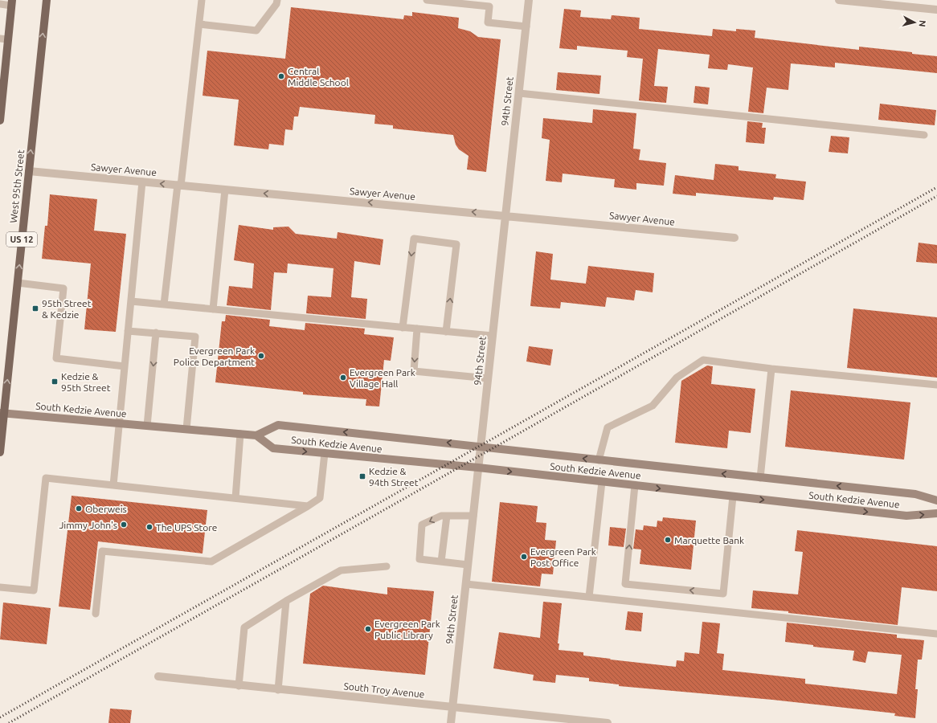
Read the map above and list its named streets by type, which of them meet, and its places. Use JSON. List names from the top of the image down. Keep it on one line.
{"streets":{"main road":["West 95th Street","US 12","South Kedzie Avenue"],"street":["94th Street","Sawyer Avenue","South Troy Avenue"]},"crossings":[["94th Street","Sawyer Avenue"],["94th Street","South Kedzie Avenue"],["94th Street","South Troy Avenue"],["Sawyer Avenue","West 95th Street"],["West 95th Street","South Kedzie Avenue"]],"one_way":["Sawyer Avenue","West 95th Street"],"places":{"other":["Central Middle School","Evergreen Park Police Department","Evergreen Park Village Hall","Oberweis","Jimmy John's","The UPS Store","Marquette Bank","Evergreen Park Post Office","Evergreen Park Public Library"],"transit":["95th Street & Kedzie","Kedzie & 95th Street","Kedzie & 94th Street"]},"north":"right"}
